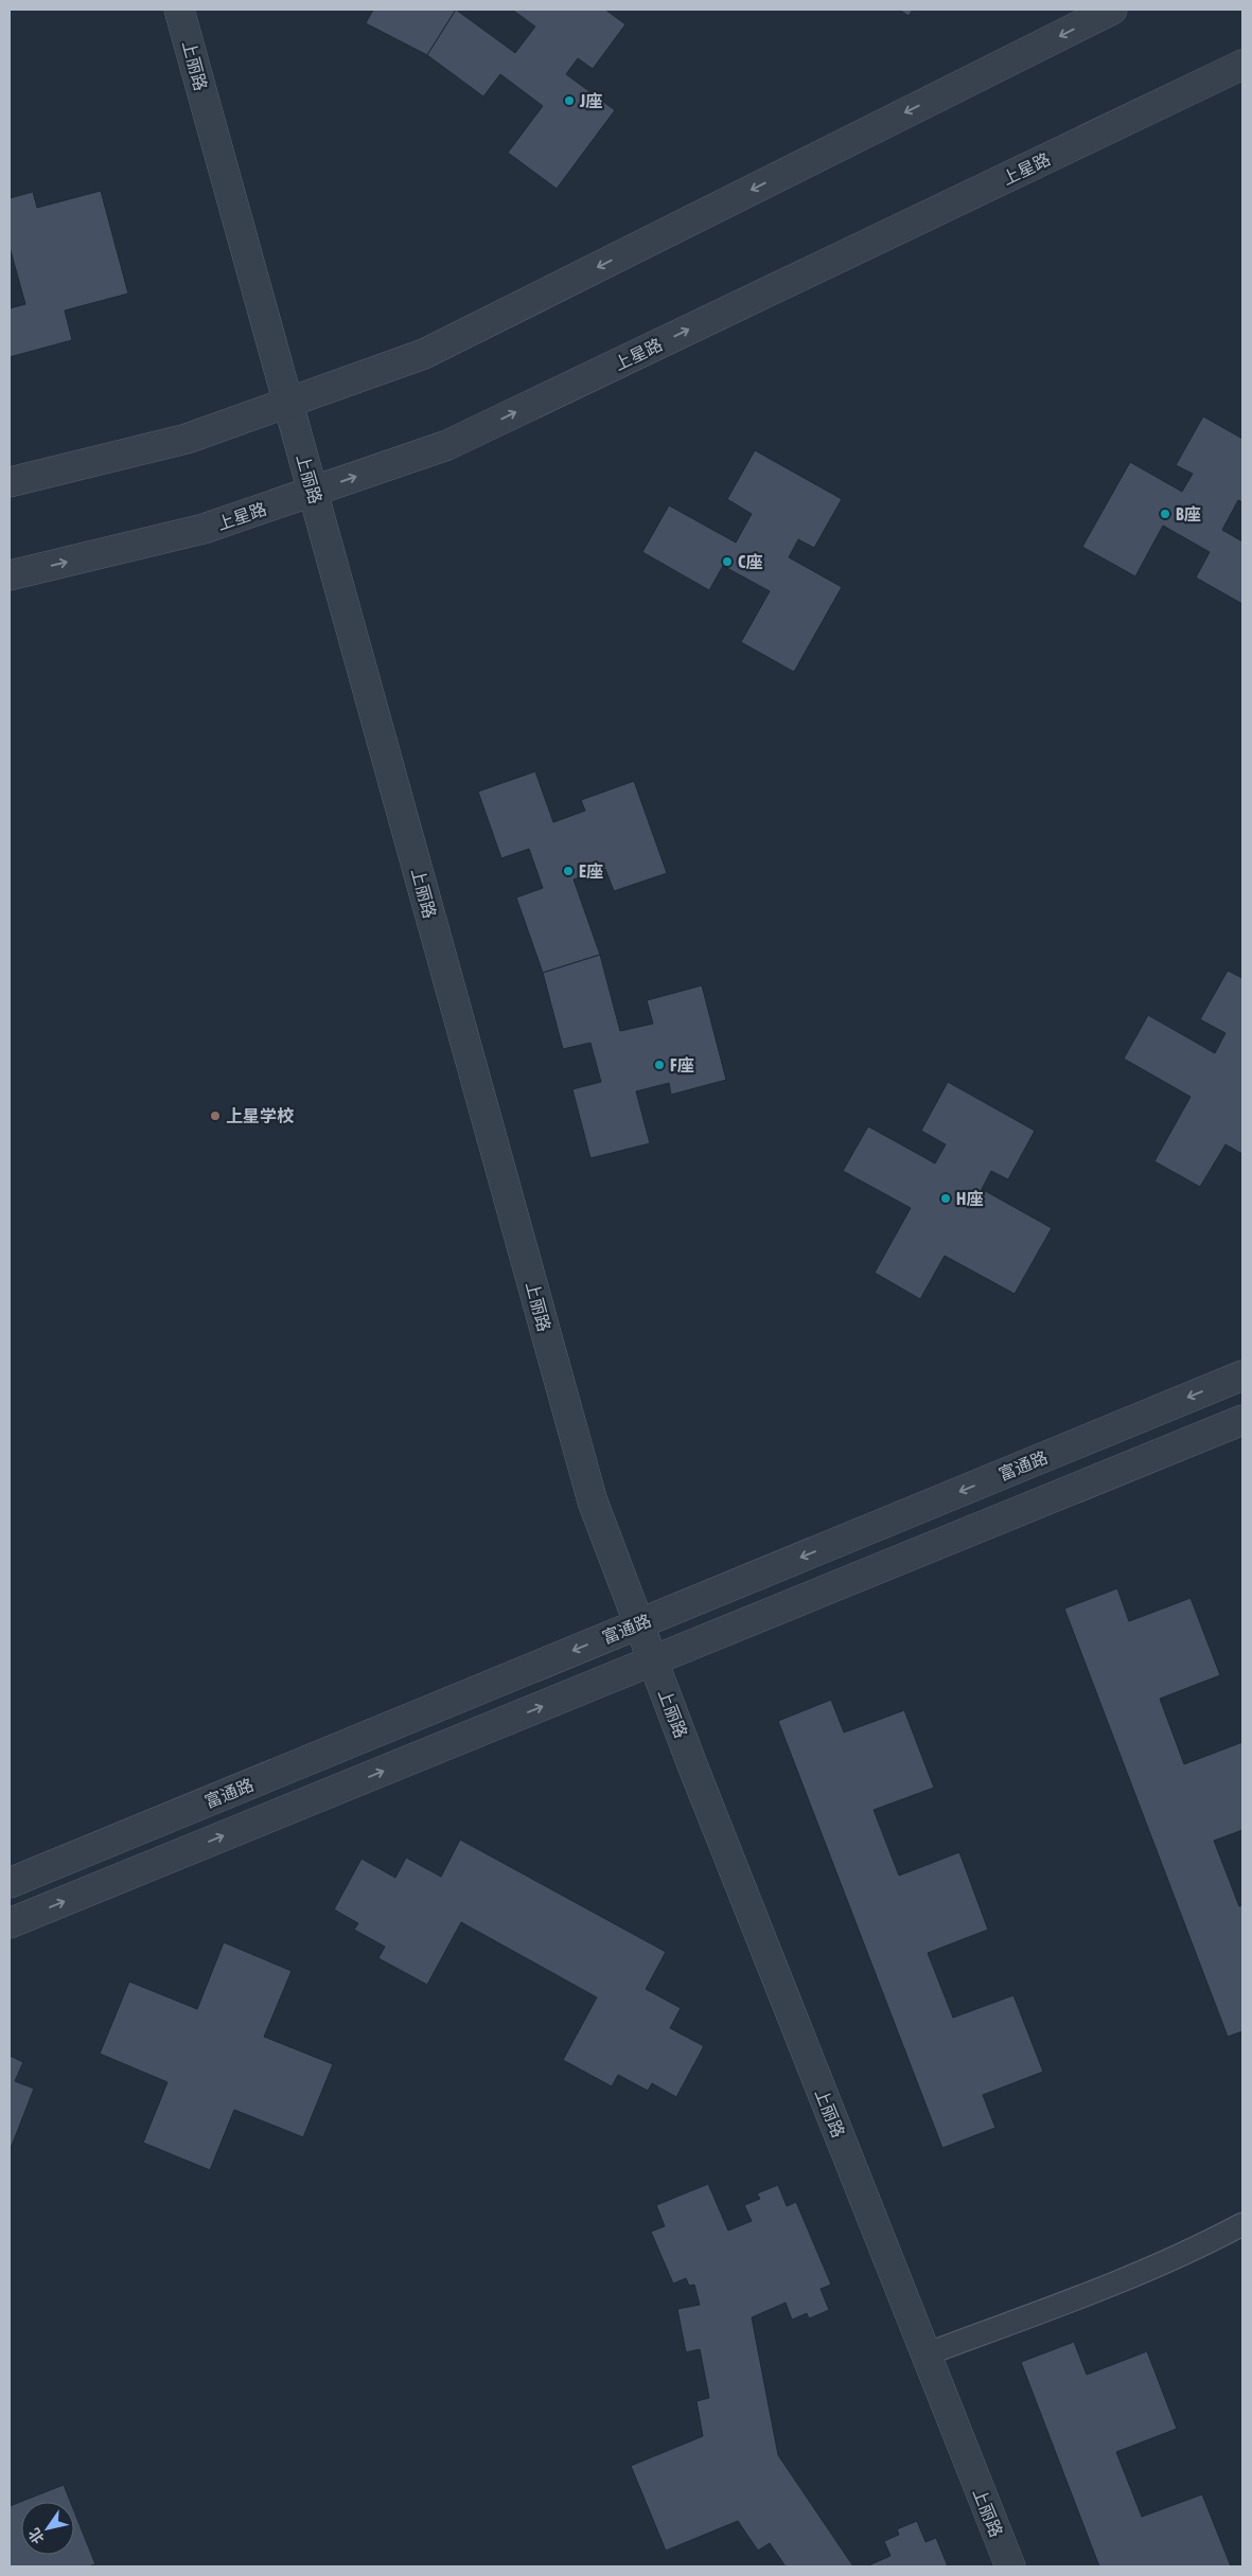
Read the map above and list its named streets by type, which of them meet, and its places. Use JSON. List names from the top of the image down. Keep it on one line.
{"streets":{"street":["上丽路","上星路","富通路"]},"crossings":[["上丽路","上星路"],["上丽路","富通路"]],"places":["J座","B座","C座","E座","F座","上星学校","H座"],"north":"bottom left"}
